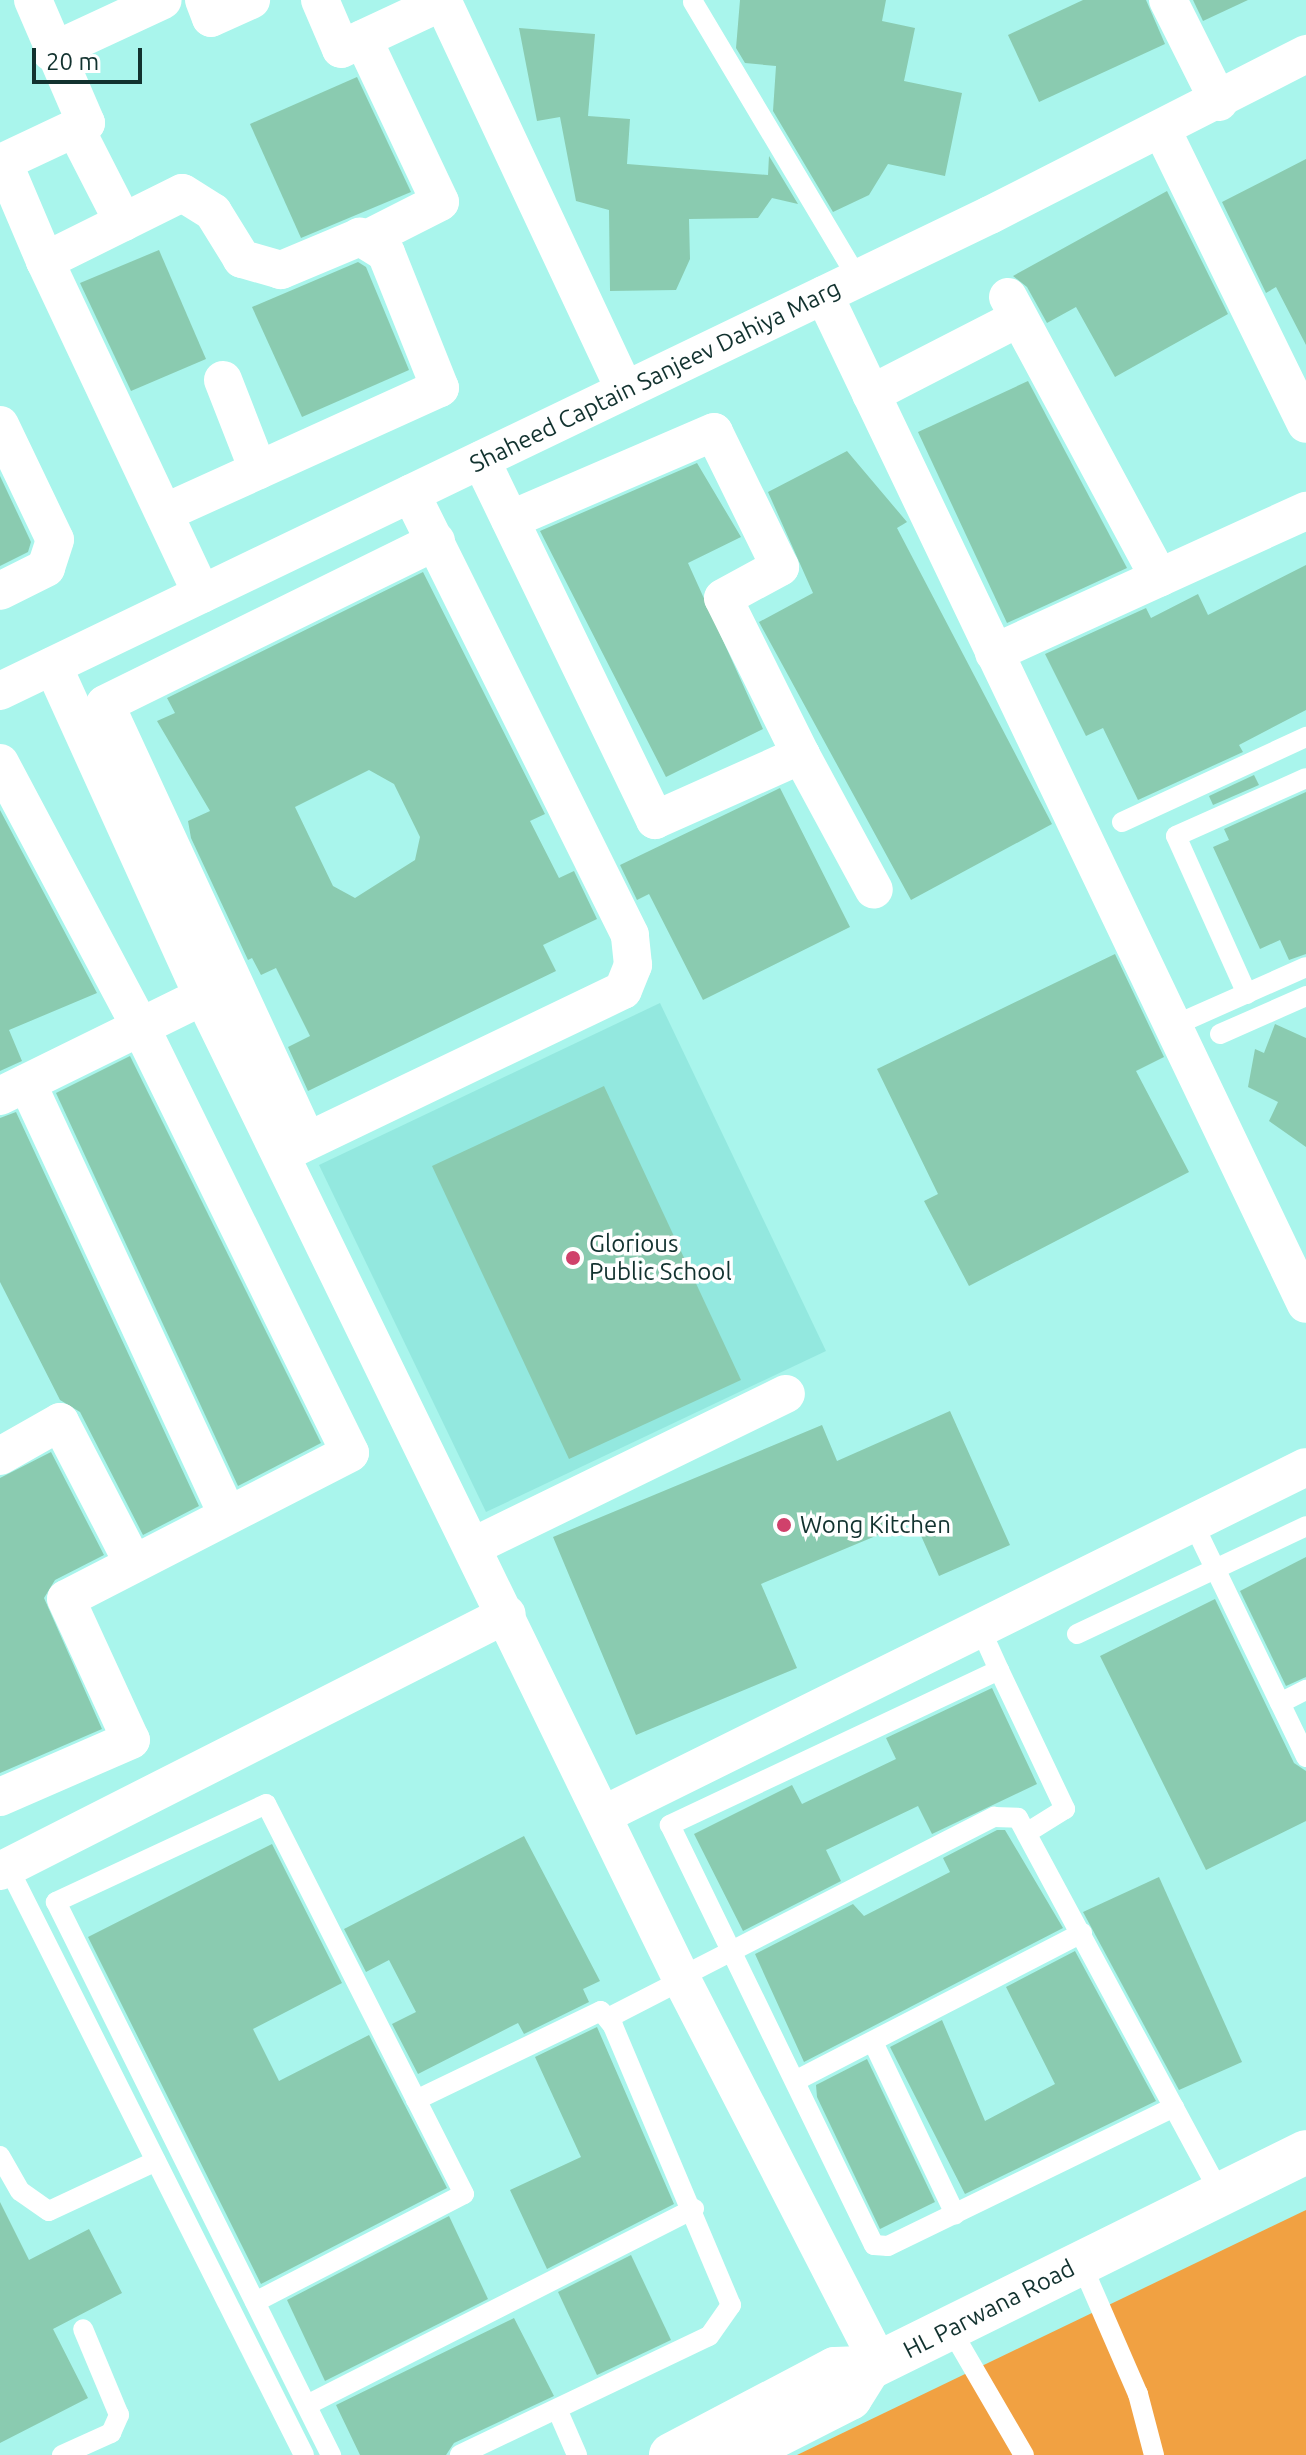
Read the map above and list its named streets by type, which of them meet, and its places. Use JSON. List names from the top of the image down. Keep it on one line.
{"streets":{"street":["Shaheed Captain Sanjeev Dahiya Marg","HL Parwana Road"]},"places":["Glorious Public School","Wong Kitchen"],"scale_bar":"20 m"}
